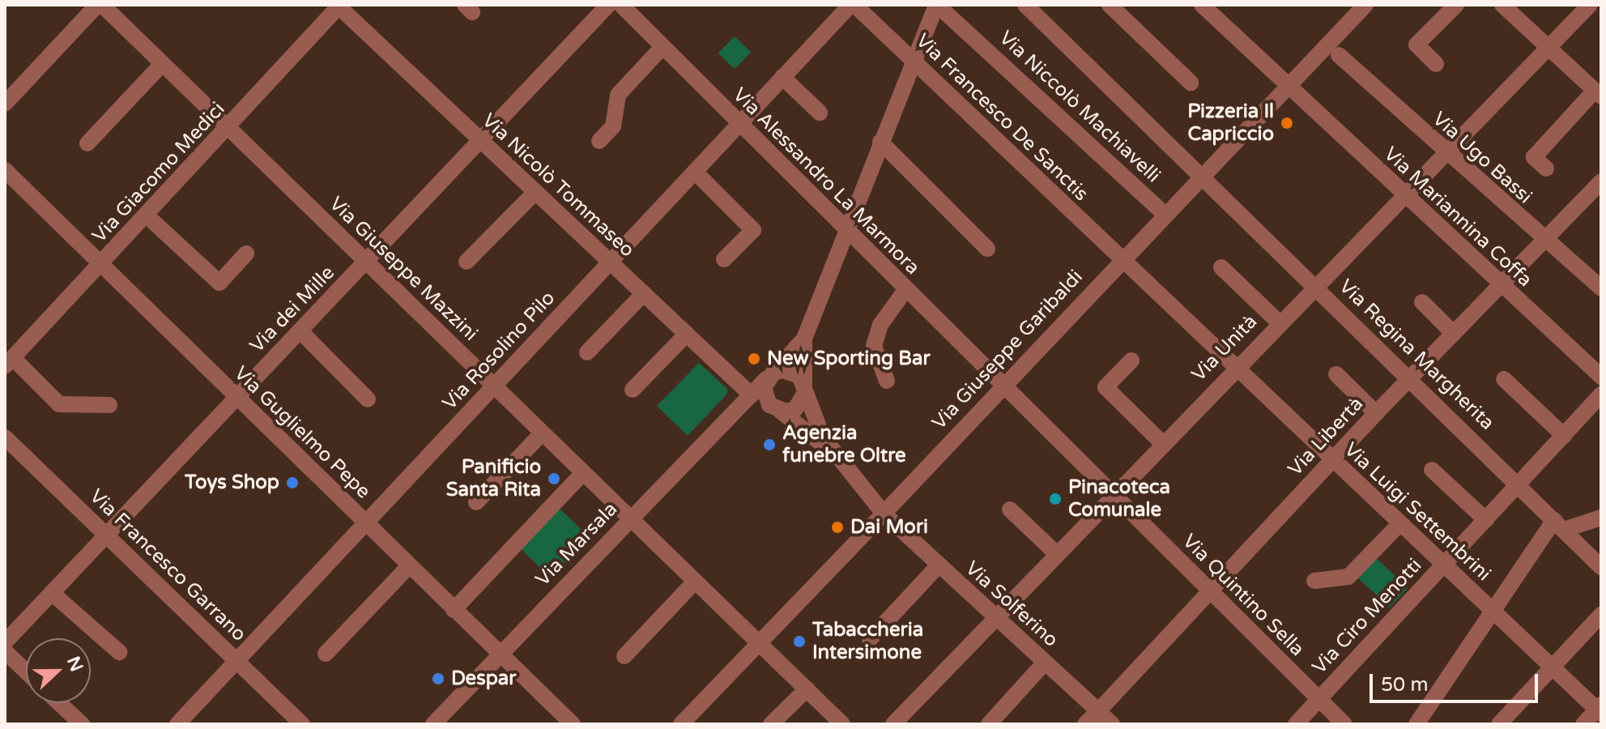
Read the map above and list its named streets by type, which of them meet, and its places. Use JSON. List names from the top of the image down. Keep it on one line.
{"streets":{"street":["Via Niccolò Machiavelli","Via Francesco De Sanctis","Via Ugo Bassi","Via Giacomo Medici","Via Alessandro La Marmora","Via Nicolò Tommaseo","Via Mariannina Coffa","Via Giuseppe Mazzini","Via dei Mille","Via Unità","Via Giuseppe Garibaldi","Via Rosolino Pilo","Via Regina Margherita","Via Guglielmo Pepe","Via Libertà","Via Luigi Settembrini","Via Marsala","Via Francesco Garrano","Via Quintino Sella","Via Solferino","Via Ciro Menotti"]},"crossings":[["Via Niccolò Machiavelli","Via Giuseppe Garibaldi"],["Via Francesco De Sanctis","Via Giuseppe Garibaldi"],["Via Francesco De Sanctis","Via Rosolino Pilo"],["Via Francesco De Sanctis","Via Luigi Settembrini"],["Via Ugo Bassi","Via Unità"],["Via Ugo Bassi","Via Libertà"],["Via Giacomo Medici","Via Nicolò Tommaseo"],["Via Giacomo Medici","Via Giuseppe Mazzini"],["Via Giacomo Medici","Via Guglielmo Pepe"],["Via Alessandro La Marmora","Via Giuseppe Garibaldi"],["Via Alessandro La Marmora","Via Rosolino Pilo"],["Via Alessandro La Marmora","Via Quintino Sella"],["Via Nicolò Tommaseo","Via dei Mille"],["Via Nicolò Tommaseo","Via Rosolino Pilo"],["Via Nicolò Tommaseo","Via Marsala"],["Via Mariannina Coffa","Via Unità"],["Via Mariannina Coffa","Via Giuseppe Garibaldi"],["Via Mariannina Coffa","Via Libertà"],["Via Giuseppe Mazzini","Via dei Mille"],["Via Giuseppe Mazzini","Via Giuseppe Garibaldi"],["Via Giuseppe Mazzini","Via Rosolino Pilo"],["Via Giuseppe Mazzini","Via Marsala"],["Via dei Mille","Via Guglielmo Pepe"],["Via dei Mille","Via Francesco Garrano"],["Via Unità","Via Regina Margherita"],["Via Unità","Via Luigi Settembrini"],["Via Unità","Via Quintino Sella"],["Via Unità","Via Solferino"],["Via Giuseppe Garibaldi","Via Regina Margherita"],["Via Giuseppe Garibaldi","Via Luigi Settembrini"],["Via Giuseppe Garibaldi","Via Quintino Sella"],["Via Giuseppe Garibaldi","Via Solferino"],["Via Rosolino Pilo","Via Guglielmo Pepe"],["Via Rosolino Pilo","Via Francesco Garrano"],["Via Regina Margherita","Via Libertà"],["Via Regina Margherita","Via Ciro Menotti"],["Via Guglielmo Pepe","Via Marsala"],["Via Libertà","Via Luigi Settembrini"],["Via Libertà","Via Quintino Sella"],["Via Libertà","Via Solferino"],["Via Luigi Settembrini","Via Ciro Menotti"],["Via Quintino Sella","Via Ciro Menotti"]],"places":["Pizzeria Il Capriccio","New Sporting Bar","Agenzia funebre Oltre","Panificio Santa Rita","Toys Shop","Pinacoteca Comunale","Dai Mori","Tabaccheria Intersimone","Despar"],"scale_bar":"50 m","north":"right"}
